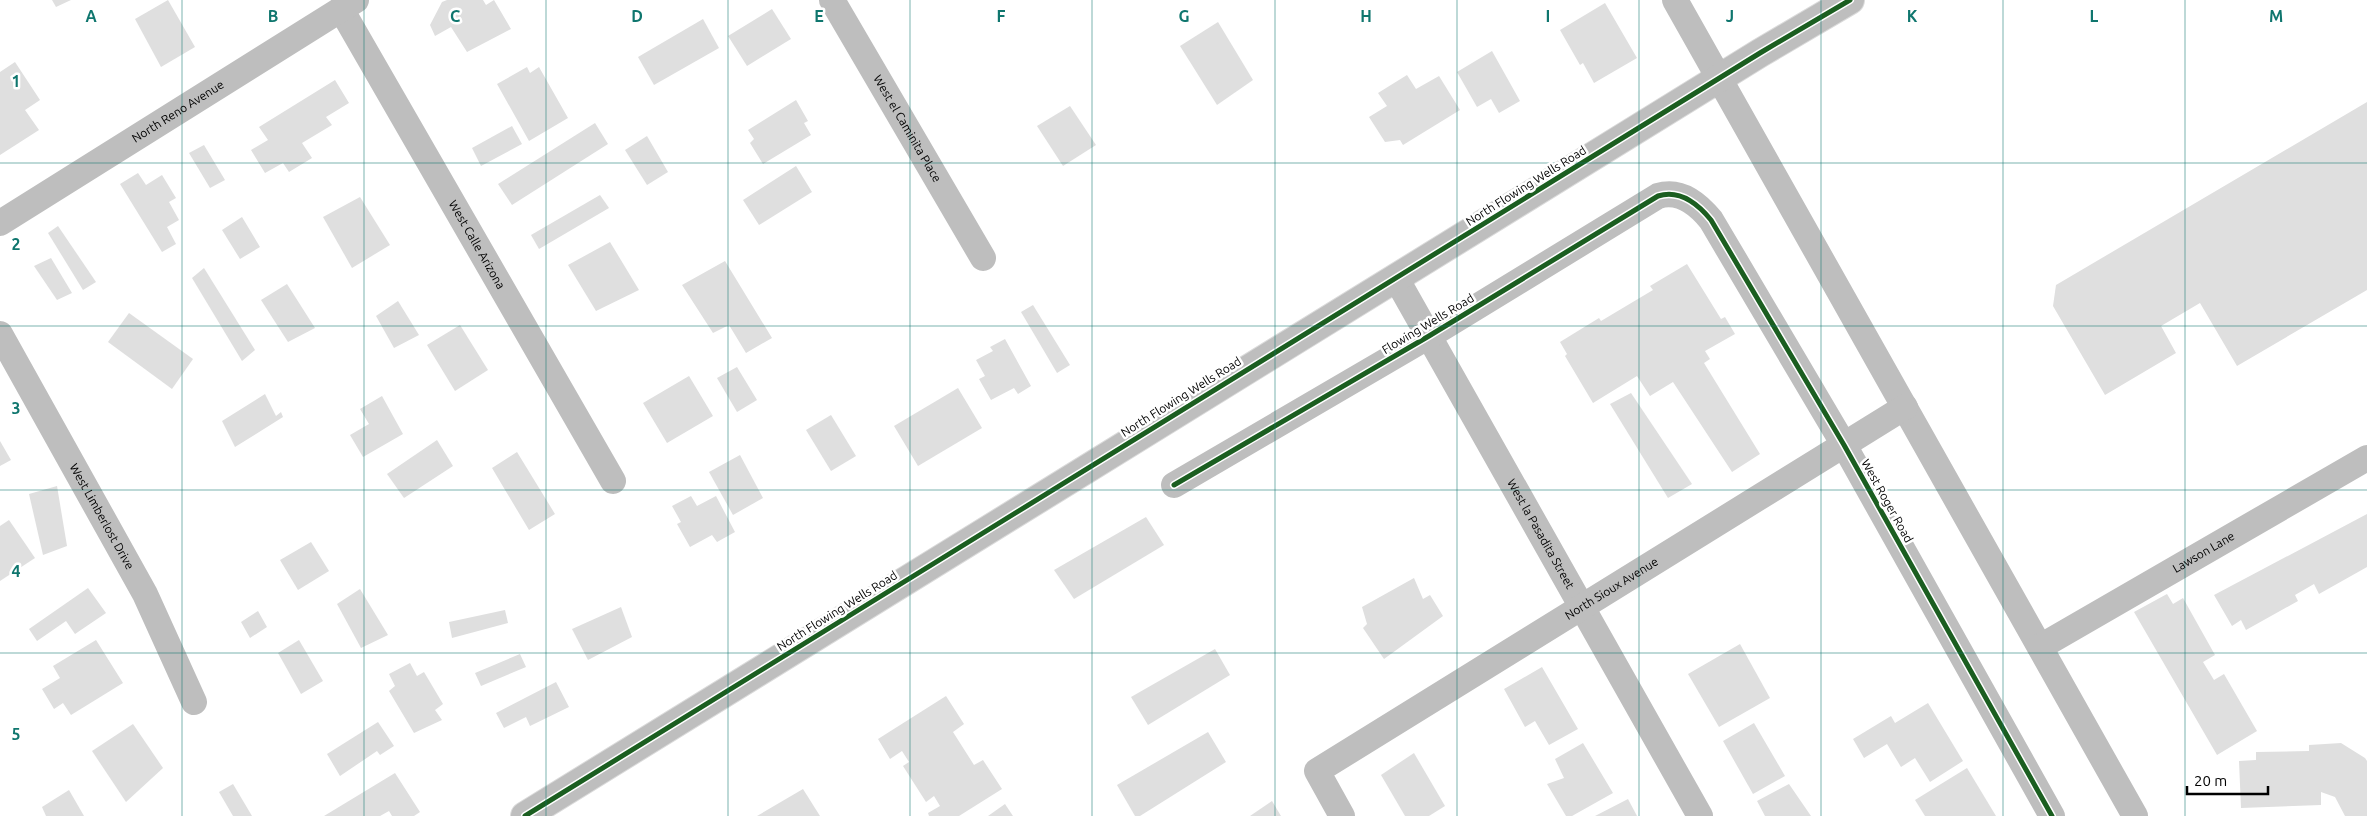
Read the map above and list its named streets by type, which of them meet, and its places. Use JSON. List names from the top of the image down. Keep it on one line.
{"streets":{"main road":["North Flowing Wells Road"],"street":["North Reno Avenue","West el Caminita Place","West Calle Arizona","Flowing Wells Road","West Roger Road","West Limberlost Drive","West la Pasadita Street","Lawson Lane","North Sioux Avenue"]},"crossings":[["North Reno Avenue","West Calle Arizona"],["North Flowing Wells Road","West la Pasadita Street"],["Flowing Wells Road","West Roger Road"],["Flowing Wells Road","West la Pasadita Street"],["West Roger Road","North Sioux Avenue"],["West la Pasadita Street","North Sioux Avenue"]],"scale_bar":"20 m","grid":{"columns":["A","B","C","D","E","F","G","H","I","J","K","L","M"],"rows":["1","2","3","4","5"]}}
